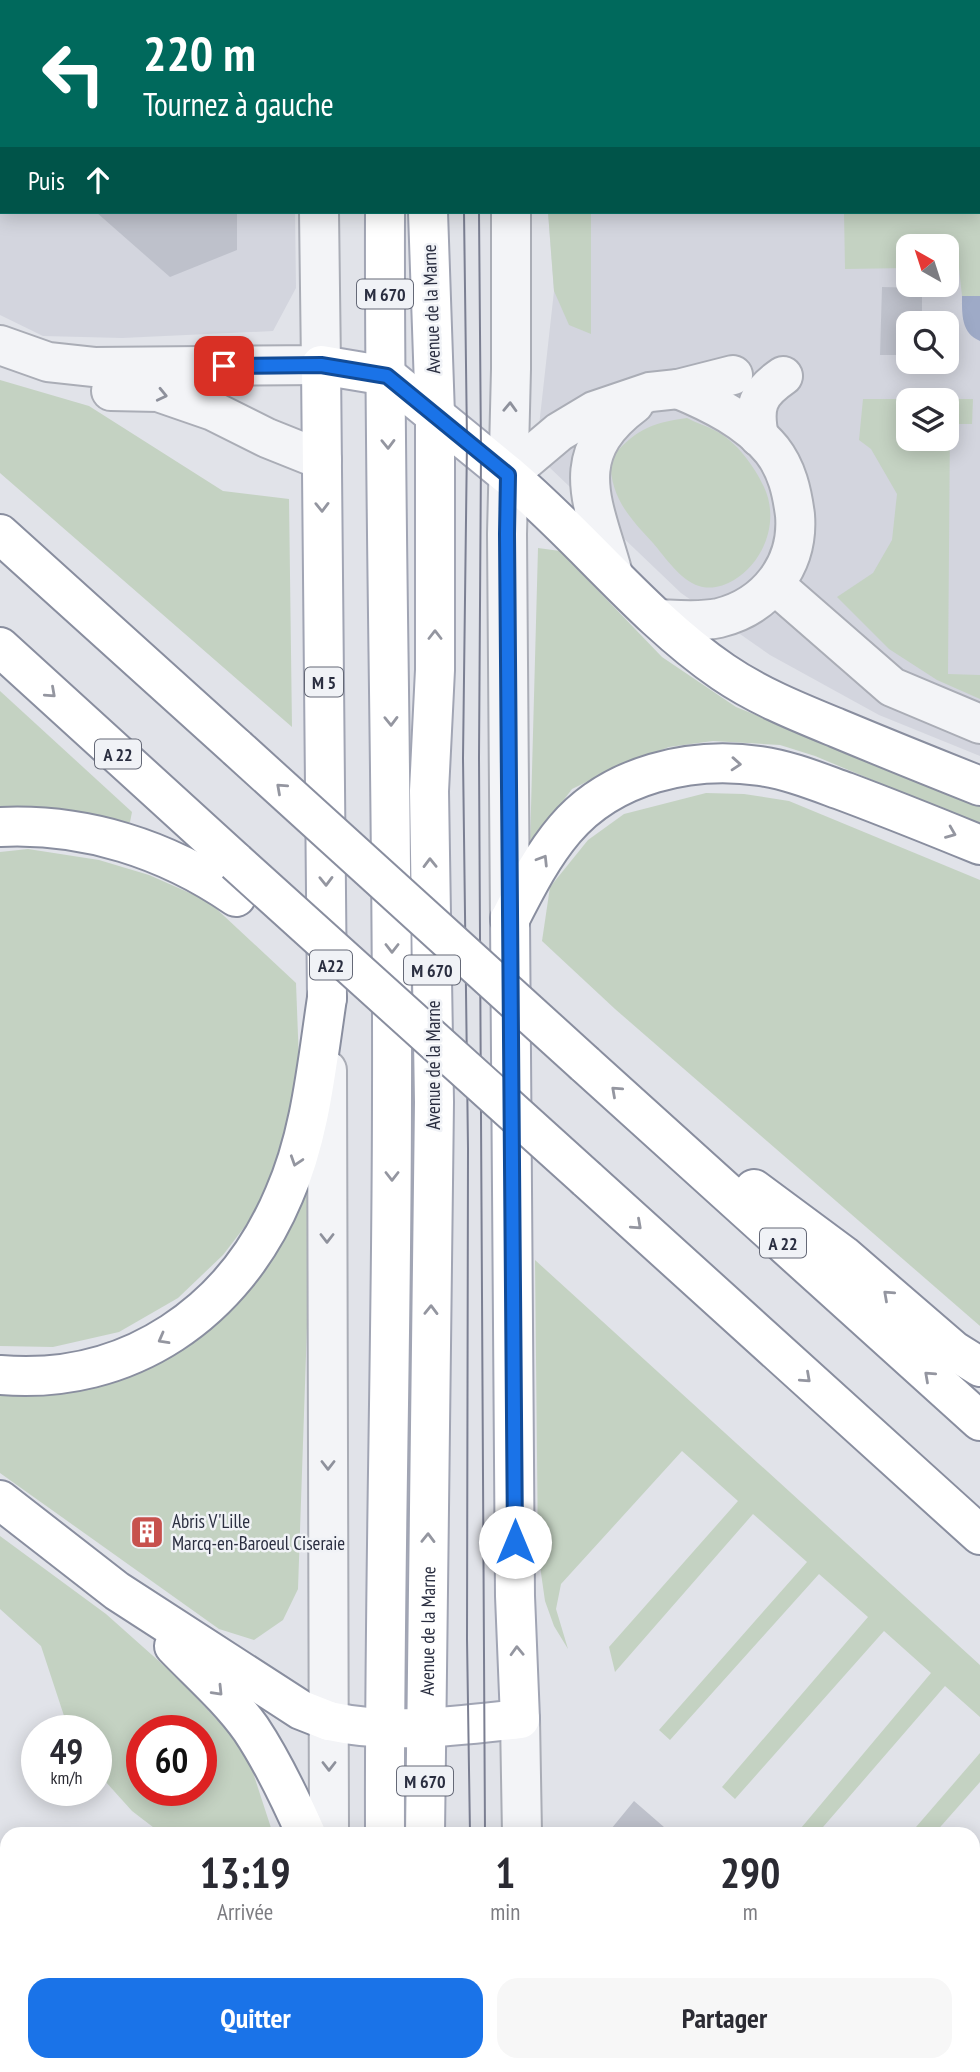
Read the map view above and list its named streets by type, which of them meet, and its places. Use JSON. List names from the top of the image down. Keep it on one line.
{"streets":{"main road":["M 670","Avenue de la Marne","M 5","A 22","A22"]},"crossings":[["A 22","A22"]],"places":{"building":["Abris V'Lille Marcq-en-Baroeul Ciseraie"]},"north":"top left","page":{"turn":["220 m","Tournez à gauche"],"then":"Puis","speed":"49 km/h","limit":"60","eta":["13:19","Arrivée","1","min","290","m"],"buttons":["Quitter","Partager"]}}
